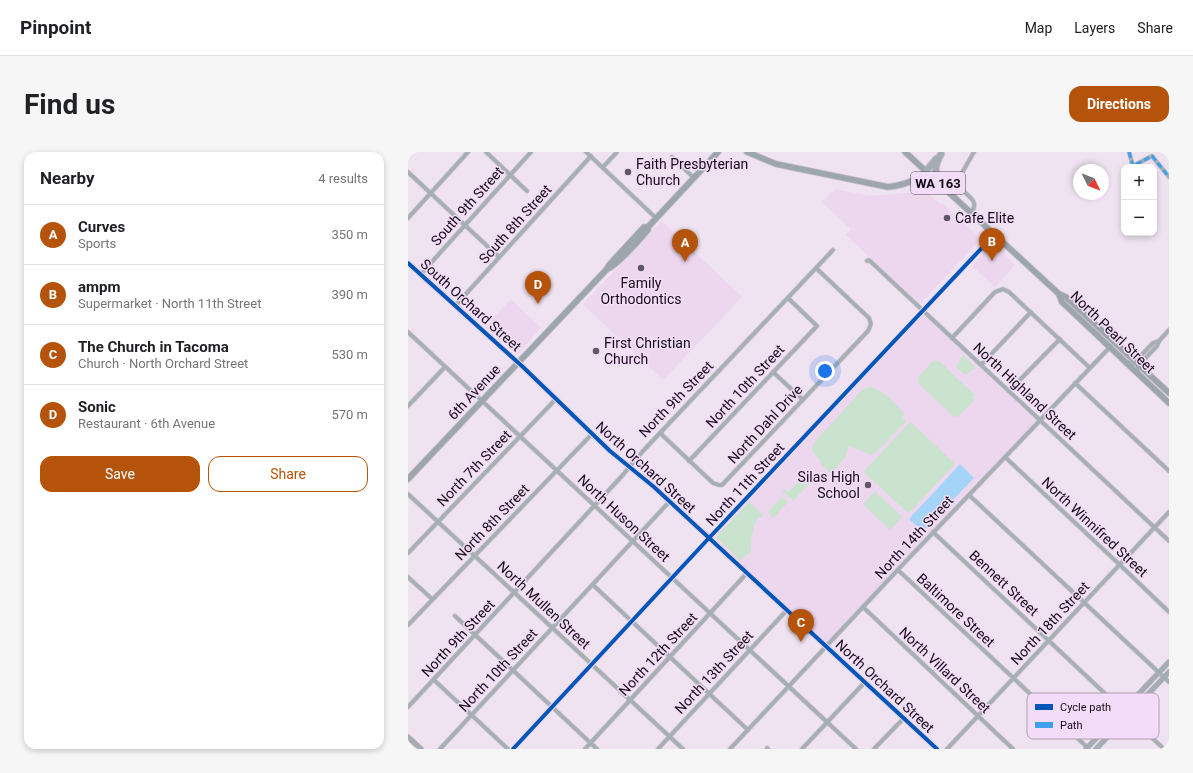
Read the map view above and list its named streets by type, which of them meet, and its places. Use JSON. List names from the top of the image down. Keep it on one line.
{"streets":{"main road":["WA 163","North Pearl Street","6th Avenue"],"street":["South 9th Street","South 8th Street","South Orchard Street","North 10th Street","North Highland Street","North 9th Street","North Dahl Drive","North Orchard Street","North 7th Street","North 11th Street","North Huson Street","North 8th Street","North Winnifred Street","North 14th Street","Bennett Street","North Mullen Street","Baltimore Street","North 18th Street","North 12th Street","North Villard Street","North 13th Street"]},"crossings":[["South 9th Street","South Orchard Street"],["South 8th Street","South Orchard Street"],["South Orchard Street","6th Avenue"],["South Orchard Street","North Orchard Street"],["North Pearl Street","North 11th Street"],["North Pearl Street","North 14th Street"],["North 10th Street","North 9th Street"],["North 10th Street","North Dahl Drive"],["North 10th Street","North Orchard Street"],["North 10th Street","North Huson Street"],["North 10th Street","North Mullen Street"],["North Highland Street","North 11th Street"],["North Highland Street","North 14th Street"],["North Highland Street","North 18th Street"],["6th Avenue","North Orchard Street"],["6th Avenue","North Huson Street"],["North 9th Street","North Dahl Drive"],["North 9th Street","North Orchard Street"],["North 9th Street","North Huson Street"],["North 9th Street","North Mullen Street"],["North Orchard Street","North 7th Street"],["North Orchard Street","North 11th Street"],["North Orchard Street","North 8th Street"],["North Orchard Street","North 14th Street"],["North Orchard Street","North 12th Street"],["North Orchard Street","North 13th Street"],["North 7th Street","North Huson Street"],["North 7th Street","North Mullen Street"],["North 11th Street","North Huson Street"],["North 11th Street","North Mullen Street"],["North Huson Street","North 8th Street"],["North Huson Street","North 14th Street"],["North Huson Street","North 12th Street"],["North Huson Street","North 13th Street"],["North 8th Street","North Mullen Street"],["North Winnifred Street","North 14th Street"],["North Winnifred Street","North 18th Street"],["North 14th Street","Bennett Street"],["North 14th Street","Baltimore Street"],["North 14th Street","North Villard Street"],["Bennett Street","North 18th Street"],["North Mullen Street","North 12th Street"],["North Mullen Street","North 13th Street"],["Baltimore Street","North 18th Street"],["North 18th Street","North Villard Street"]],"places":["Faith Presbyterian Church","Cafe Elite","Family Orthodontics","First Christian Church","Silas High School"],"legend":["Cycle path","Path"],"north":"bottom right","page":{"header":"Pinpoint","nav":["Map","Layers","Share"],"buttons":["Directions",["Save","Share"]],"title":"Find us","heading":["Nearby","4 results"],"map_buttons":["+","−"],"list":[{"mark":"A","name":"Curves","note":"Sports","value":"350 m"},{"mark":"B","name":"ampm","note":"Supermarket · North 11th Street","value":"390 m"},{"mark":"C","name":"The Church in Tacoma","note":"Church · North Orchard Street","value":"530 m"},{"mark":"D","name":"Sonic","note":"Restaurant · 6th Avenue","value":"570 m"}],"pins":["B","A","D","C"]}}
